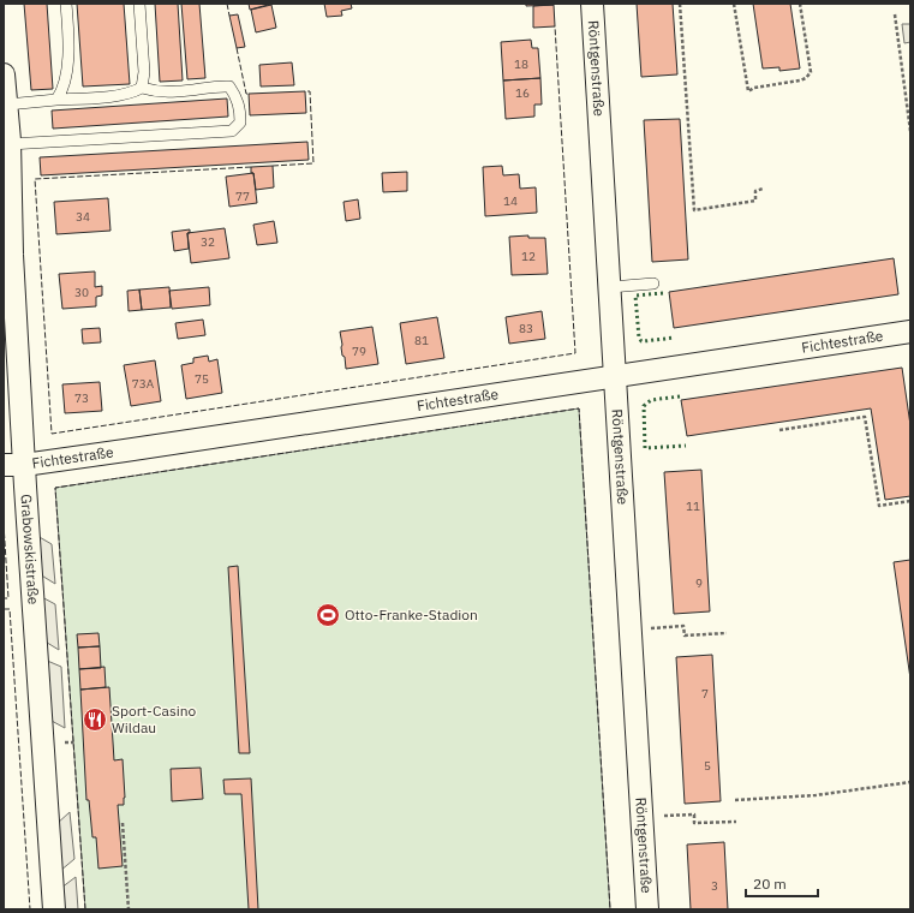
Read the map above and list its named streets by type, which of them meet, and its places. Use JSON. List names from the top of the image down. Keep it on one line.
{"streets":{"street":["Röntgenstraße","Fichtestraße","Grabowskistraße"]},"crossings":[["Röntgenstraße","Fichtestraße"],["Fichtestraße","Grabowskistraße"]],"places":{"sports":["Otto-Franke-Stadion"],"restaurant":["Sport-Casino Wildau"]},"house_numbers":["18","16","77","14","34","32","12","30","83","81","79","75","73A","73","11","9","7","5","3"],"scale_bar":"20 m"}
